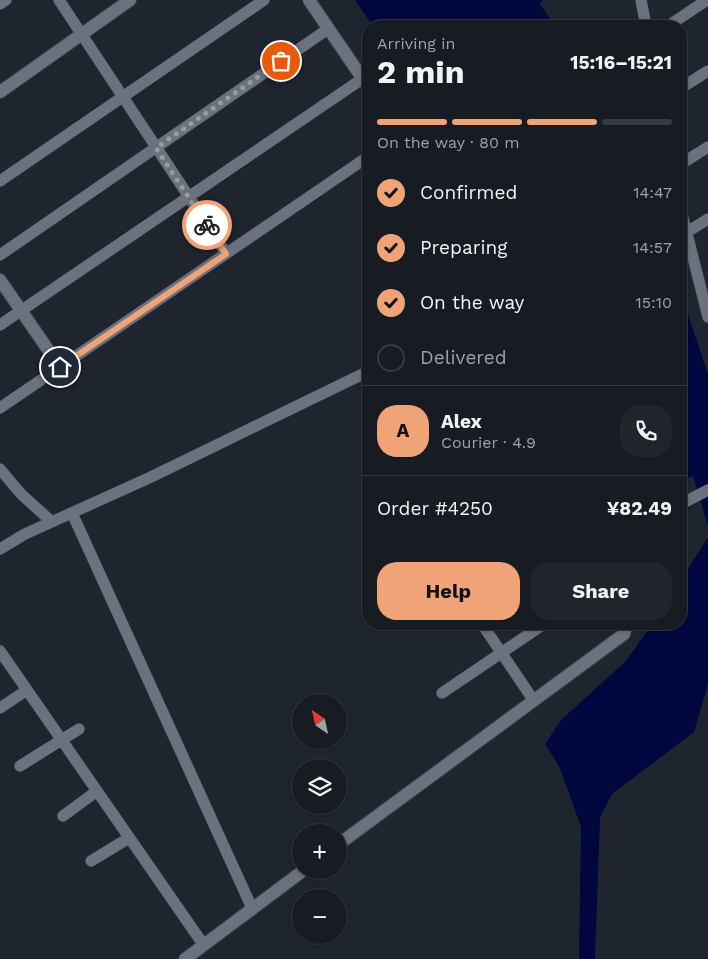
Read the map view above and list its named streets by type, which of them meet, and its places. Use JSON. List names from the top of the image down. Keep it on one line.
{"north":"top left","page":{"heading":["2 min","Arriving in","15:16–15:21"],"panel":["Alex","Courier · 4.9","Order #4250","¥82.49"],"bar":"On the way · 80 m","list":[["Confirmed","14:47"],["Preparing","14:57"],["On the way","15:10"],"Delivered"],"round":"A","buttons":["Help","Share"],"map_buttons":["+","−"]}}
